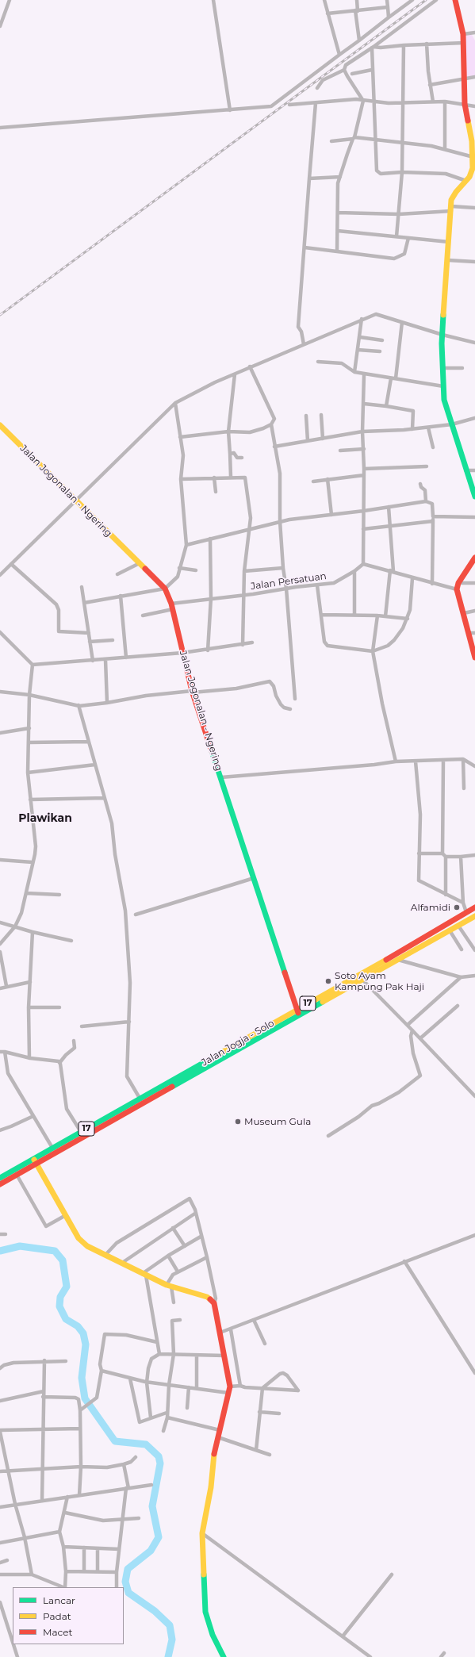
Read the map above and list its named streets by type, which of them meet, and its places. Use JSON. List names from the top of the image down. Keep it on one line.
{"streets":{"main road":["Jalan Jogonalan - Ngering","17","Jalan Jogja - Solo"],"street":["Jalan Persatuan"]},"crossings":[["Jalan Jogonalan - Ngering","Jalan Persatuan"],["Jalan Jogonalan - Ngering","Jalan Jogja - Solo"]],"districts":["Plawikan"],"places":["Alfamidi","Soto Ayam Kampung Pak Haji","Museum Gula"],"legend":["Lancar","Padat","Macet"]}
